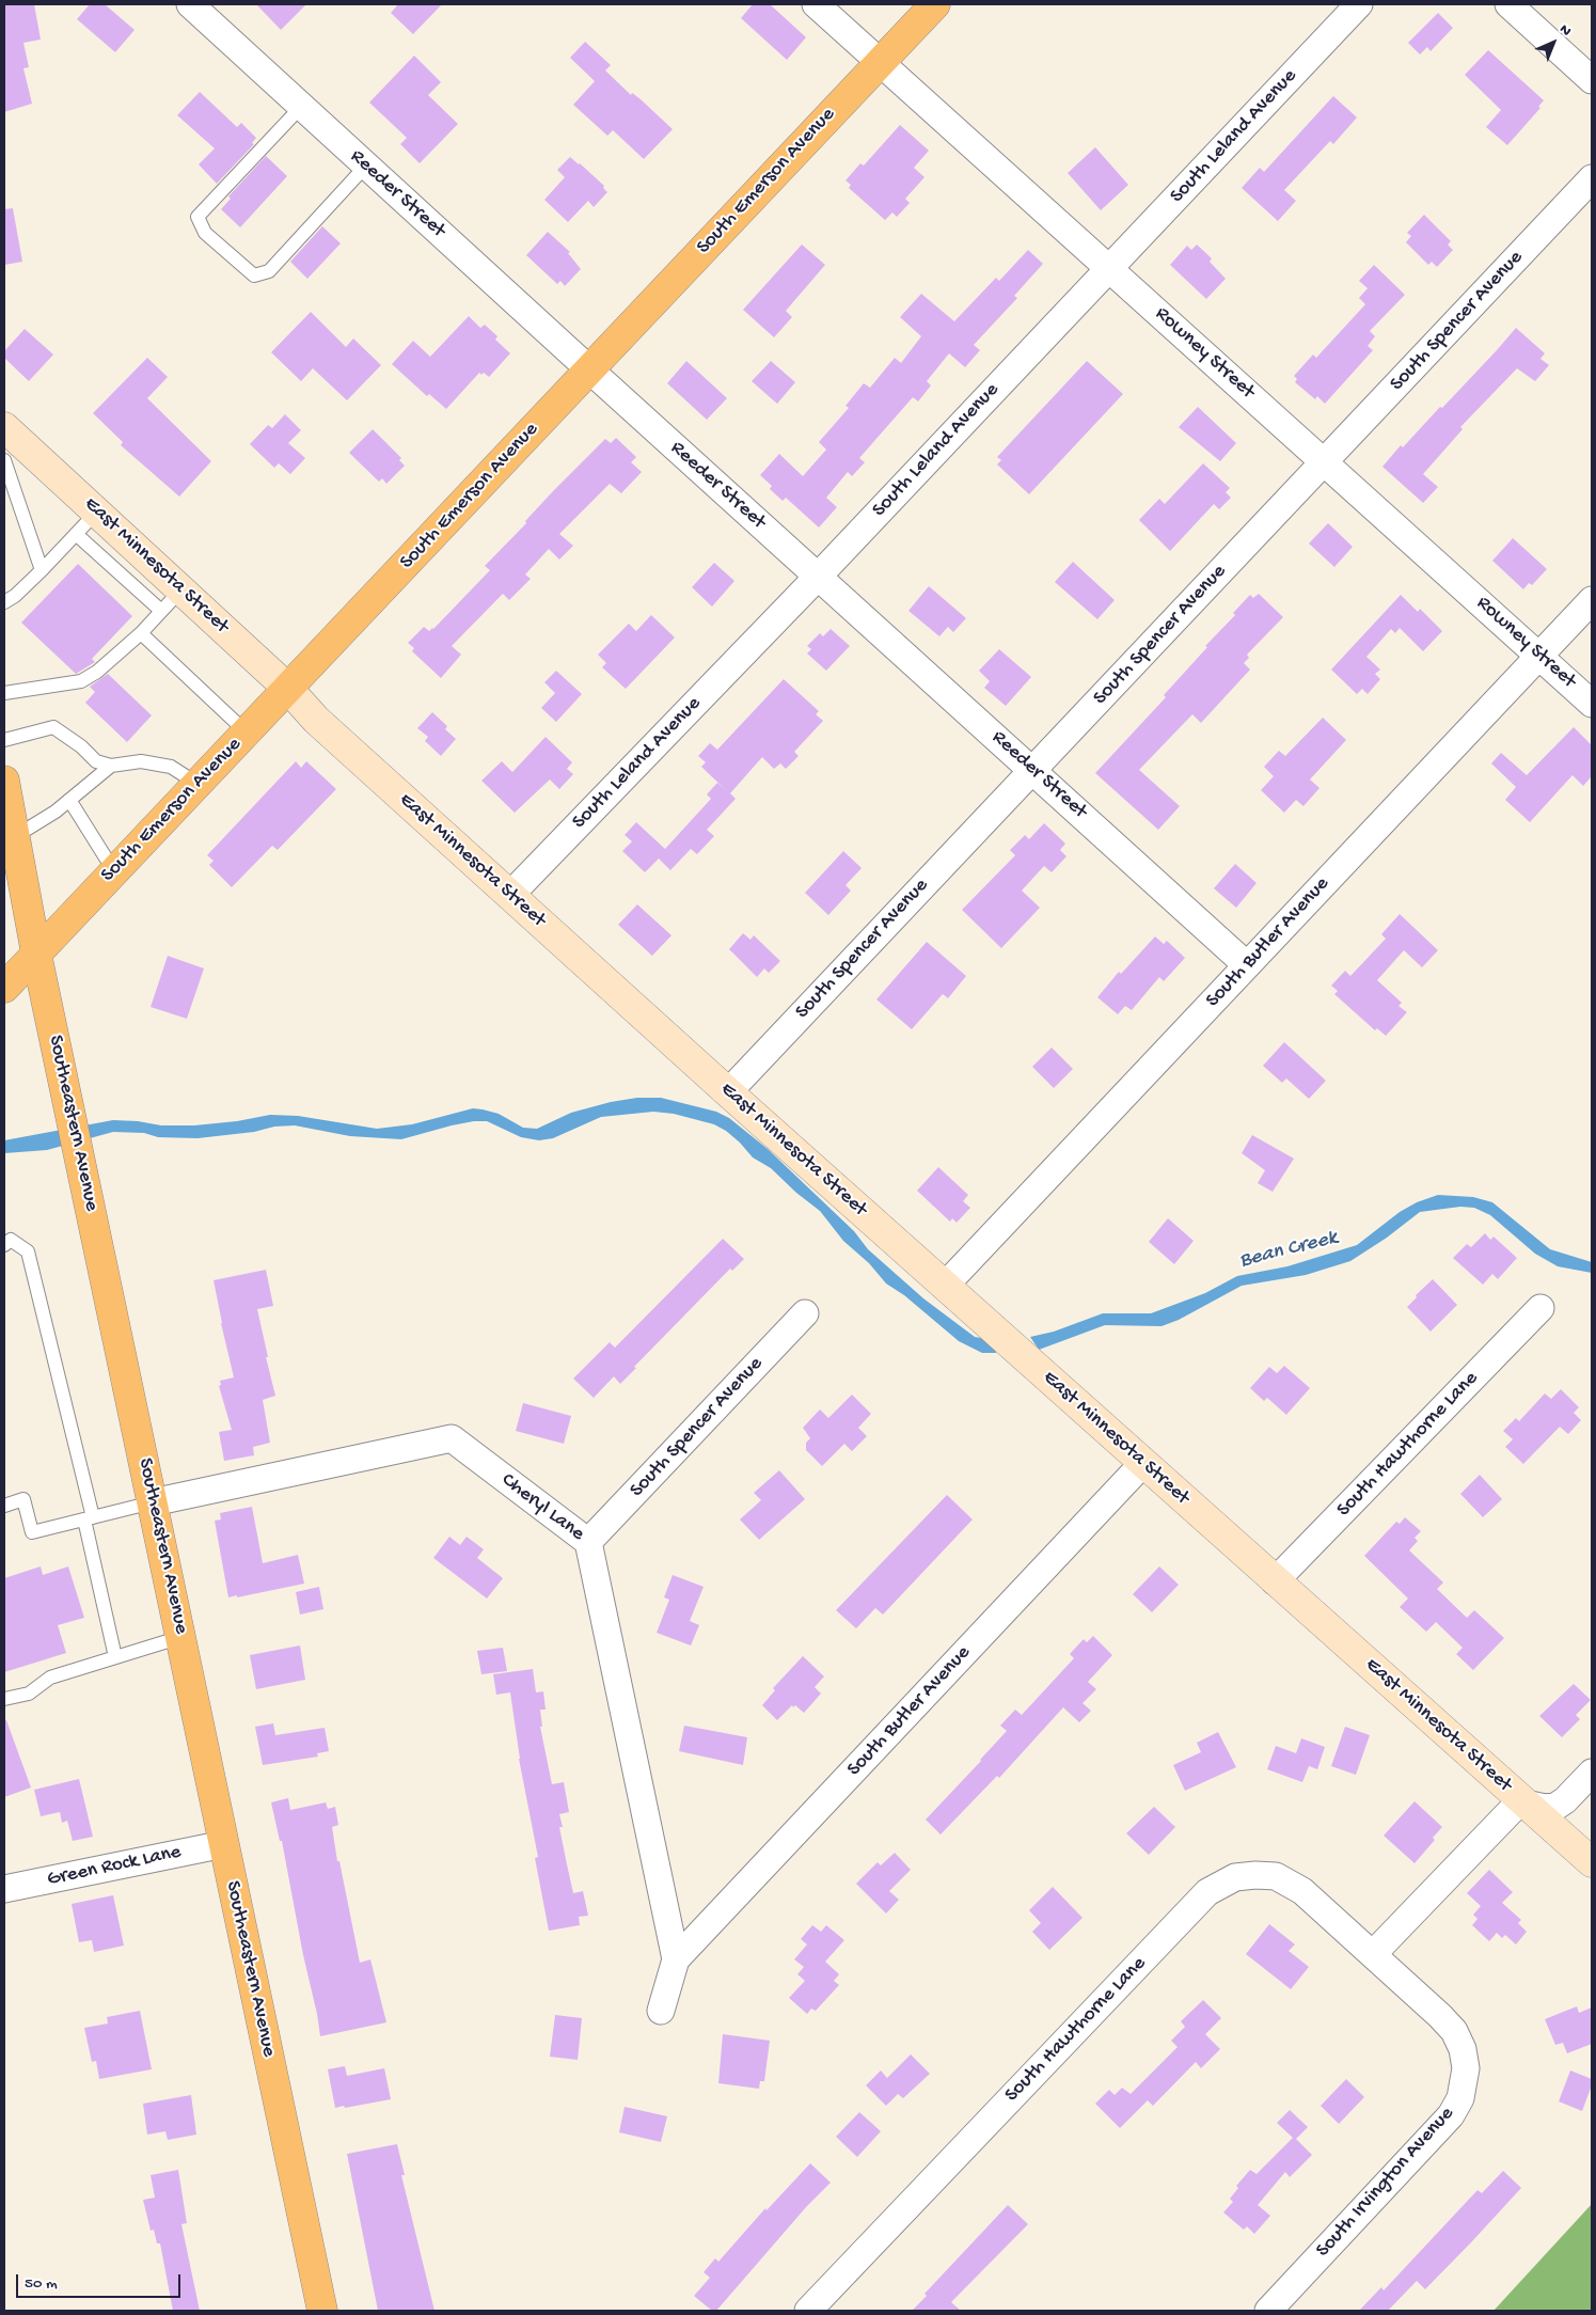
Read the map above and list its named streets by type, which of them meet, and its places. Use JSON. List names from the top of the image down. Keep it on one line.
{"streets":{"main road":["South Emerson Avenue","Southeastern Avenue"],"street":["South Leland Avenue","Reeder Street","South Spencer Avenue","Rowney Street","East Minnesota Street","South Butler Avenue","South Hawthorne Lane","Cheryl Lane","Green Rock Lane","South Irvington Avenue"]},"crossings":[["South Leland Avenue","Reeder Street"],["South Leland Avenue","Rowney Street"],["South Leland Avenue","East Minnesota Street"],["South Emerson Avenue","Reeder Street"],["South Emerson Avenue","Rowney Street"],["South Emerson Avenue","East Minnesota Street"],["South Emerson Avenue","Southeastern Avenue"],["Reeder Street","South Spencer Avenue"],["Reeder Street","South Butler Avenue"],["South Spencer Avenue","Rowney Street"],["South Spencer Avenue","East Minnesota Street"],["South Spencer Avenue","Cheryl Lane"],["Rowney Street","South Butler Avenue"],["East Minnesota Street","South Butler Avenue"],["East Minnesota Street","South Hawthorne Lane"],["South Butler Avenue","Cheryl Lane"],["Southeastern Avenue","Cheryl Lane"],["Southeastern Avenue","Green Rock Lane"],["South Hawthorne Lane","South Irvington Avenue"]],"water":["Bean Creek"],"scale_bar":"50 m","north":"top right"}
